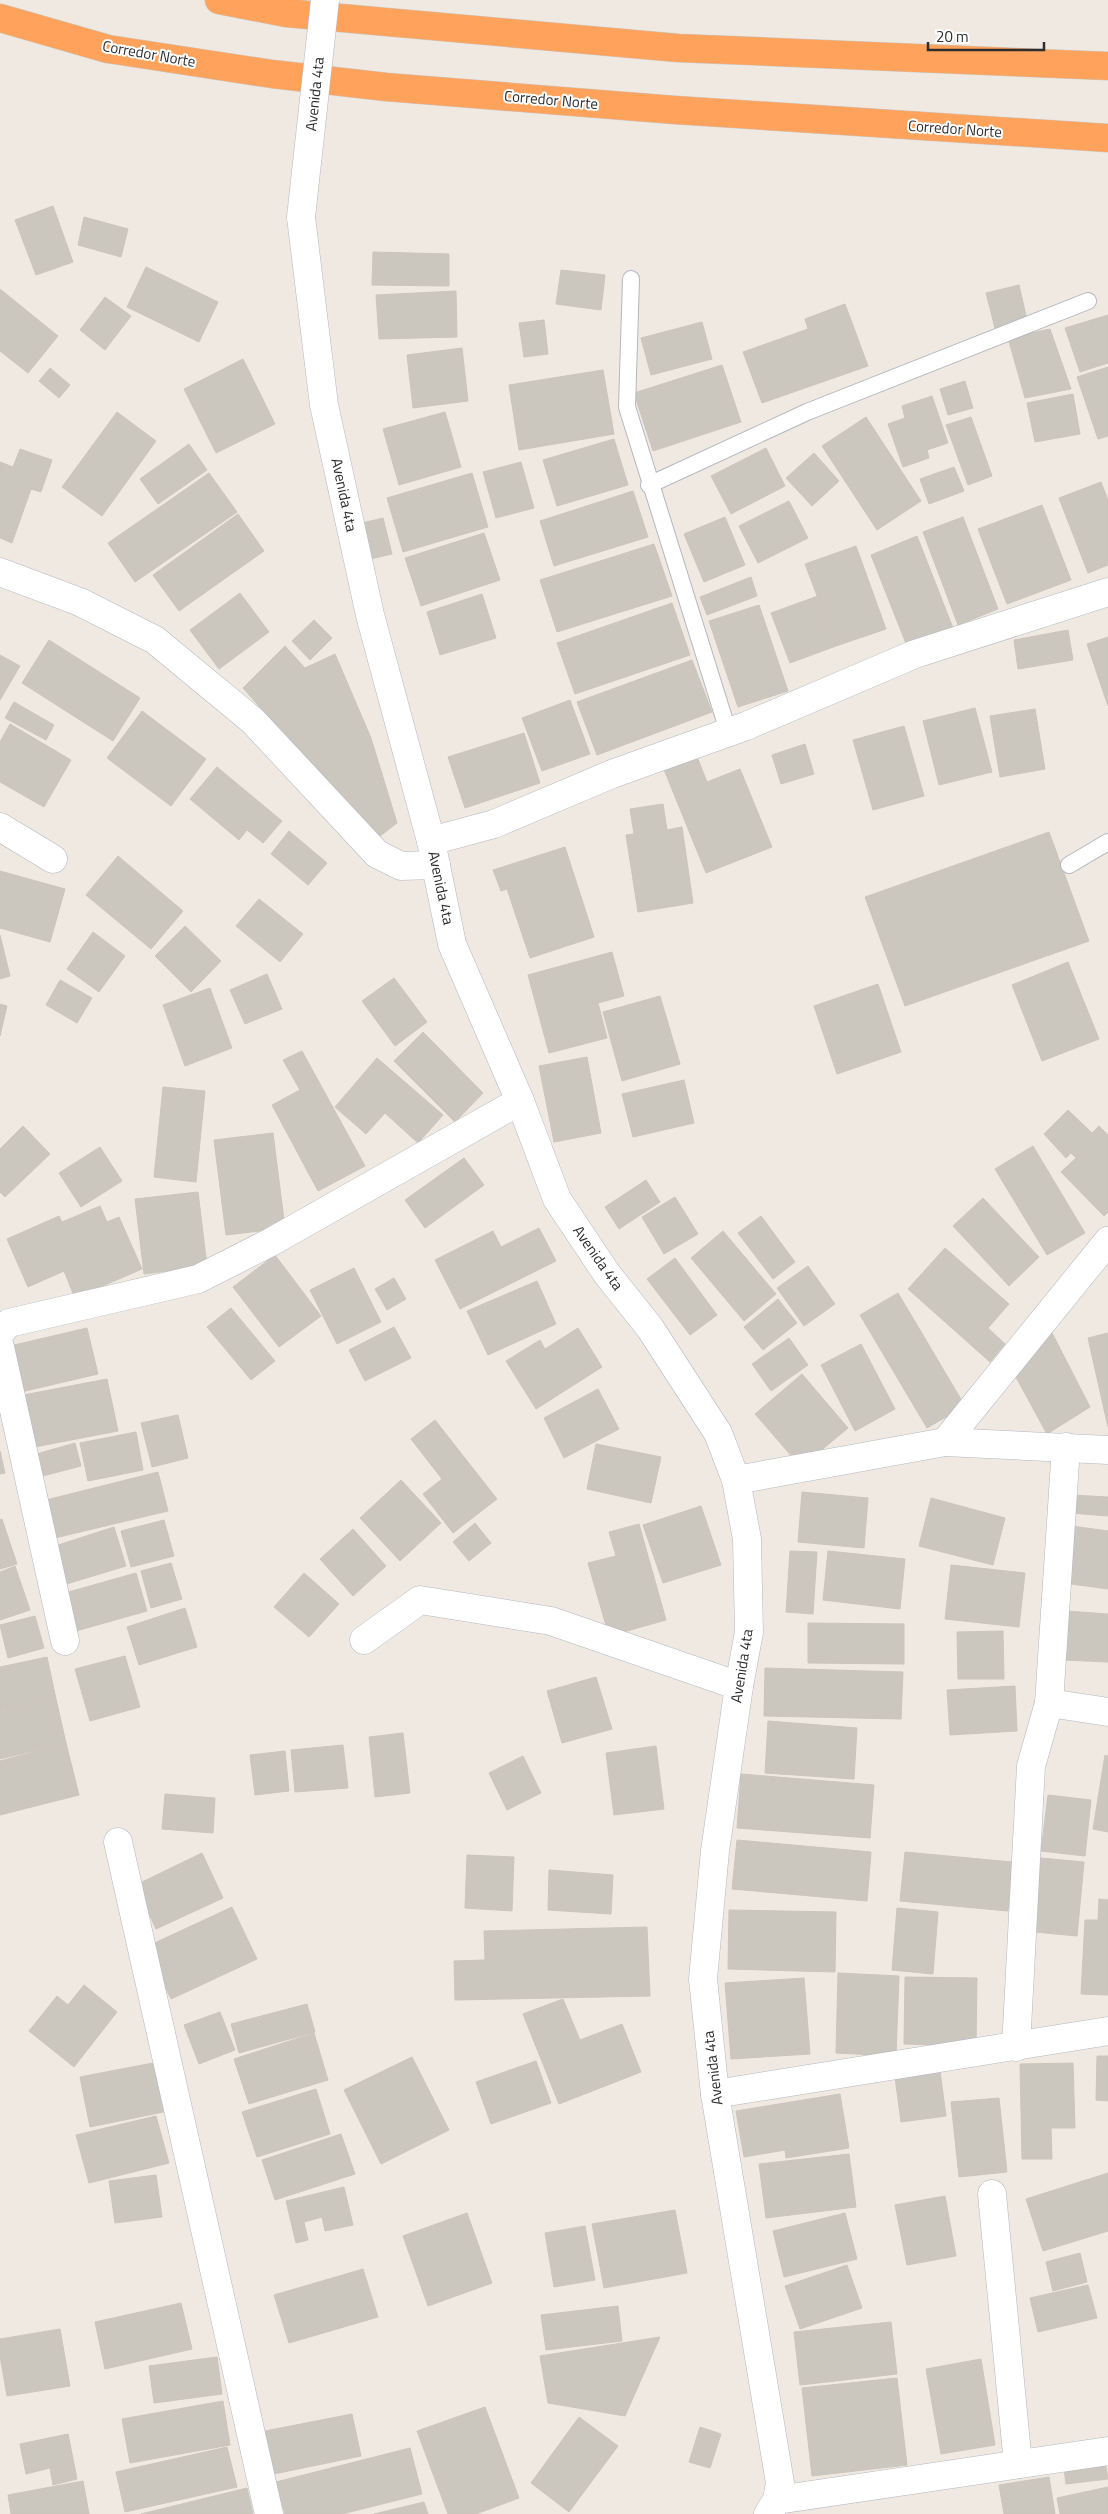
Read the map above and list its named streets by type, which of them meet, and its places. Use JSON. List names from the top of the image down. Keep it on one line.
{"streets":{"highway":["Corredor Norte"],"street":["Avenida 4ta"]},"scale_bar":"20 m"}
